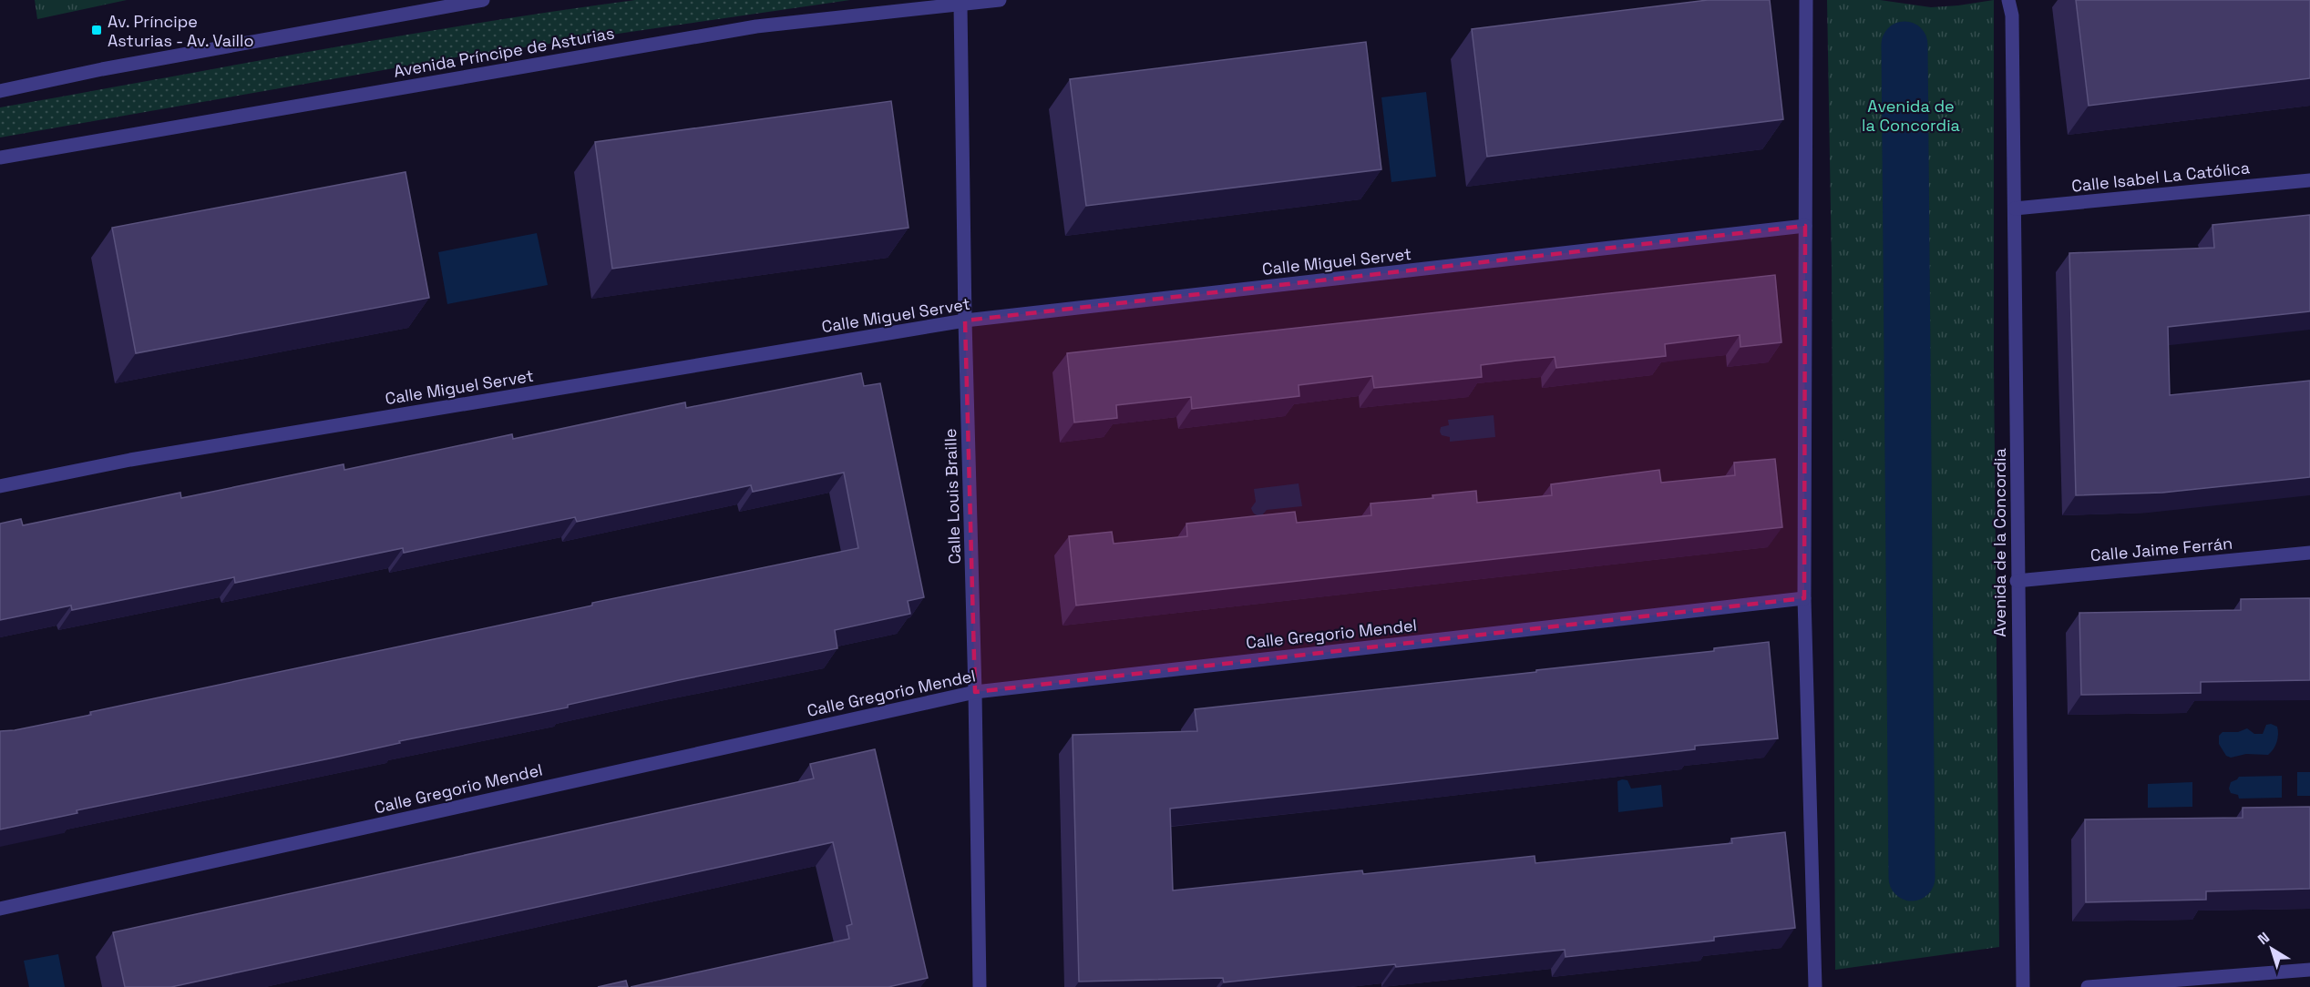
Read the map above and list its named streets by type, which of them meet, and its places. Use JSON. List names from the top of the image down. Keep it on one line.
{"streets":{"street":["Avenida Príncipe de Asturias","Calle Isabel La Católica","Calle Miguel Servet","Calle Louis Braille","Avenida de la Concordia","Calle Jaime Ferrán","Calle Gregorio Mendel"]},"crossings":[["Avenida Príncipe de Asturias","Calle Louis Braille"],["Calle Isabel La Católica","Avenida de la Concordia"],["Calle Miguel Servet","Calle Louis Braille"],["Calle Louis Braille","Calle Gregorio Mendel"],["Avenida de la Concordia","Calle Jaime Ferrán"]],"parks":["Avenida de la Concordia"],"places":{"transit":["Av. Príncipe Asturias - Av. Vaillo"]},"north":"top left"}
